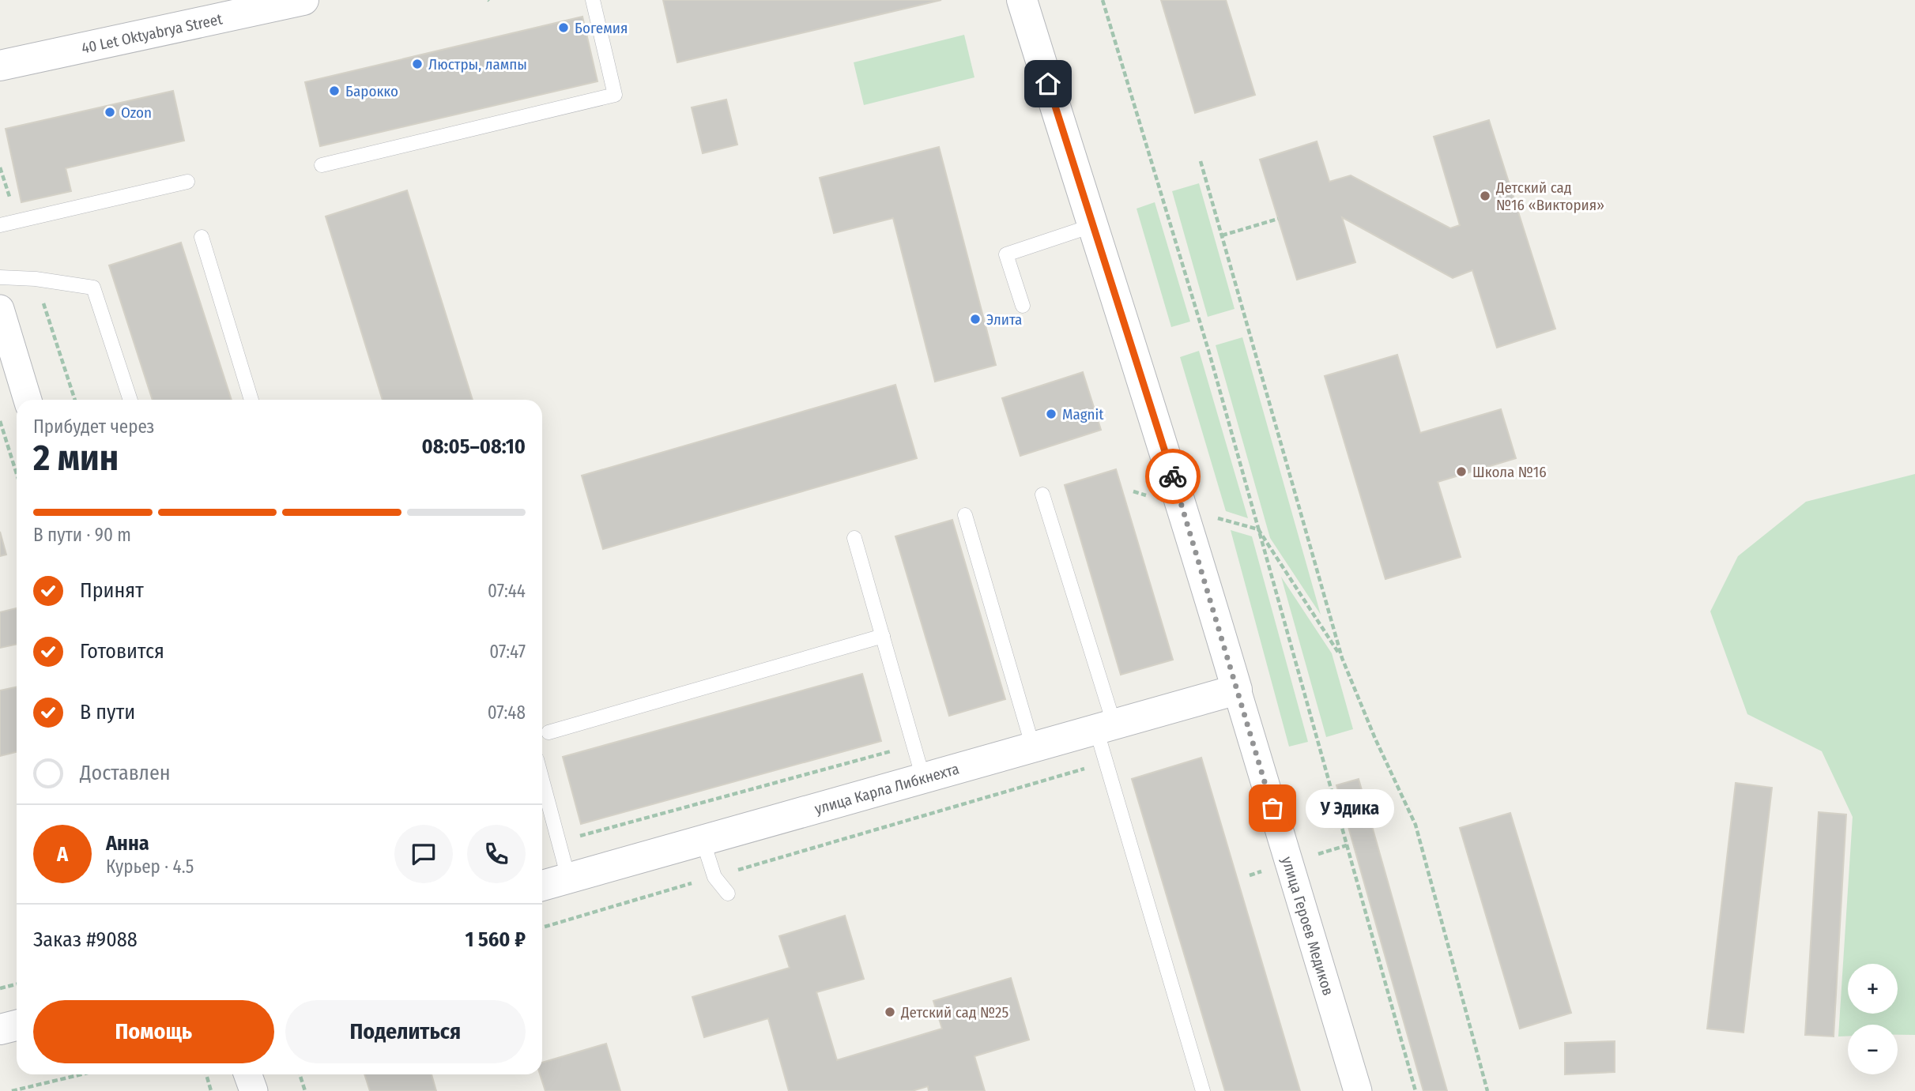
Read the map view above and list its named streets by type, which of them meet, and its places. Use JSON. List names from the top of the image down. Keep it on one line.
{"streets":{"street":["40 Let Oktyabrya Street","улица Карла Либкнехта","улица Героев Медиков"]},"crossings":[["улица Карла Либкнехта","улица Героев Медиков"]],"places":["Богемия","Люстры, лампы","Барокко","Ozon","Детский сад №16 «Виктория»","Элита","Magnit","Школа №16","У Эдика","Детский сад №25"],"page":{"heading":["2 мин","Прибудет через","08:05–08:10"],"panel":["Анна","Курьер · 4.5","Заказ #9088","1 560 ₽"],"bar":"В пути · 90 m","list":[["Принят","07:44"],["Готовится","07:47"],["В пути","07:48"],"Доставлен"],"bubble":"У Эдика","round":"А","map_buttons":["+","−"],"buttons":["Помощь","Поделиться"]}}
